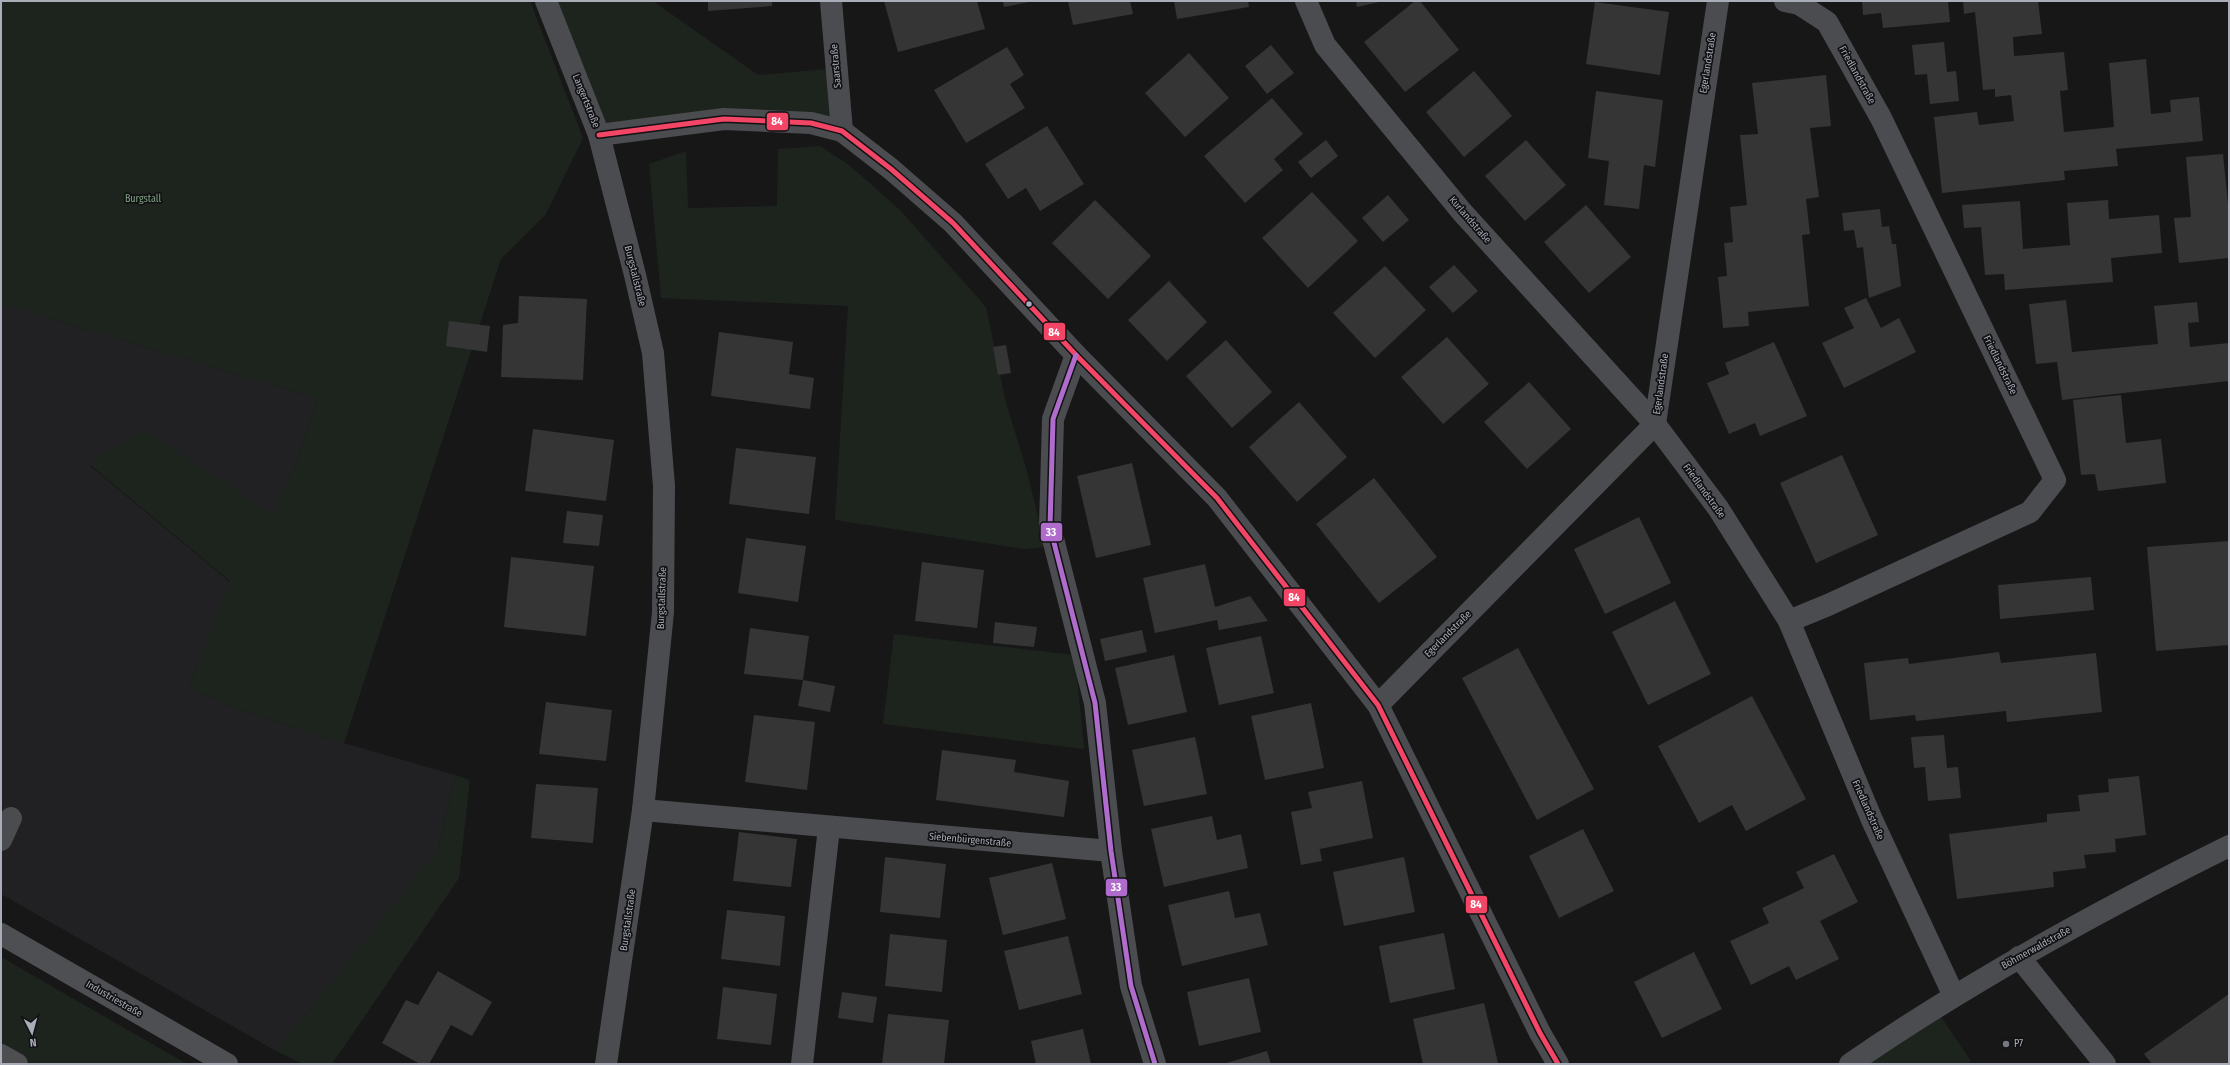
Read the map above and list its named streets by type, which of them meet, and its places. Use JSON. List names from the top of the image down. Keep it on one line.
{"streets":{"main road":["Industriestraße"],"street":["Egerlandstraße","Saarstraße","Friedlandstraße","Langertstraße","Kurlandstraße","Burgstallstraße","Siebenbürgenstraße","Böhmerwaldstraße"]},"crossings":[["Egerlandstraße","Friedlandstraße"],["Egerlandstraße","Langertstraße"],["Egerlandstraße","Kurlandstraße"],["Saarstraße","Langertstraße"],["Friedlandstraße","Kurlandstraße"],["Friedlandstraße","Böhmerwaldstraße"],["Langertstraße","Burgstallstraße"],["Burgstallstraße","Siebenbürgenstraße"]],"parks":["Burgstall"],"places":["P7"],"lines":["transit line 84","transit line 33"],"north":"bottom"}
